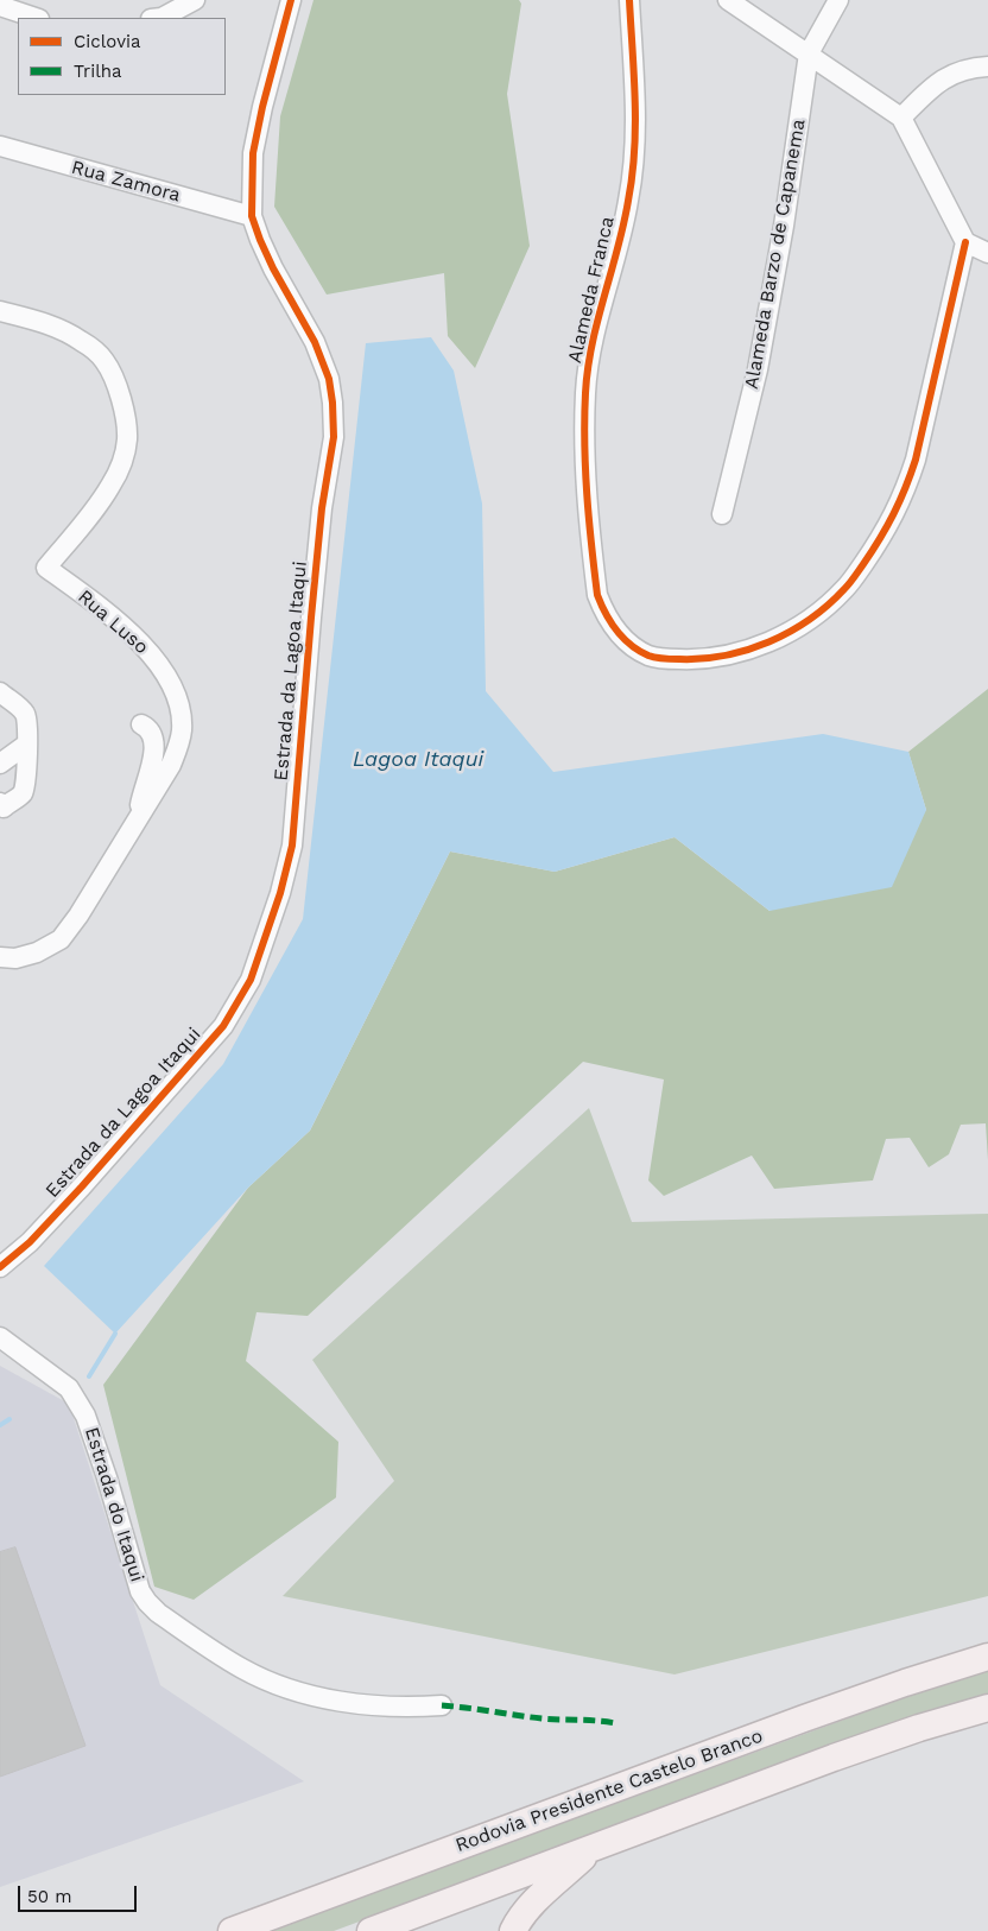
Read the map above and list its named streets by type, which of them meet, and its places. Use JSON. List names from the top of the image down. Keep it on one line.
{"streets":{"highway":["Rodovia Presidente Castelo Branco"],"street":["Rua Zamora","Alameda Barzo de Capanema","Alameda Franca","Rua Luso","Estrada da Lagoa Itaqui","Estrada do Itaqui"]},"crossings":[["Rua Zamora","Estrada da Lagoa Itaqui"]],"water":["Lagoa Itaqui"],"legend":["Ciclovia","Trilha"],"scale_bar":"50 m"}
